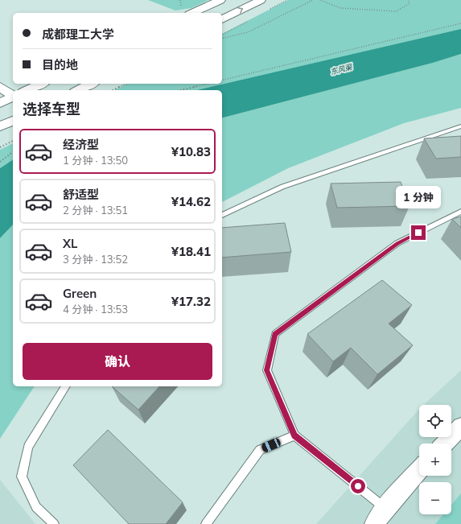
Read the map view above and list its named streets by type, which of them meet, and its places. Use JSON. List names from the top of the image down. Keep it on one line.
{"water":["东风渠"],"page":{"banner":["成都理工大学","目的地"],"heading":"选择车型","list":[{"name":"经济型","note":"1 分钟 · 13:50","value":"¥10.83"},{"name":"舒适型","note":"2 分钟 · 13:51","value":"¥14.62"},{"name":"XL","note":"3 分钟 · 13:52","value":"¥18.41"},{"name":"Green","note":"4 分钟 · 13:53","value":"¥17.32"}],"bubble":"1 分钟","buttons":"确认","map_buttons":["+","−"]}}
